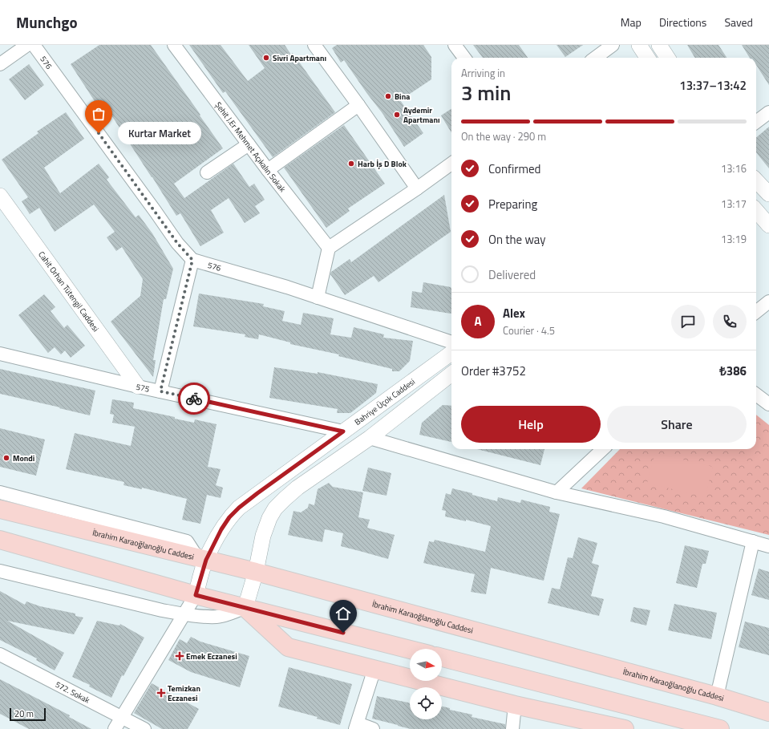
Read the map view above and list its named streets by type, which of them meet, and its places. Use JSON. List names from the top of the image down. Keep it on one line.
{"streets":{"highway":["İbrahim Karaoğlanoğlu Caddesi"],"street":["576","Şehit J.Er Mehmet Açıkalın Sokak","Cahit Orhan Tütengil Caddesi","575","Bahriye Üçok Caddesi","572. Sokak"]},"crossings":[["Cahit Orhan Tütengil Caddesi","575"],["575","Bahriye Üçok Caddesi"],["Bahriye Üçok Caddesi","İbrahim Karaoğlanoğlu Caddesi"]],"places":{"other":["Sivri Apartmanı","Bina","Aydemir Apartmanı","Kurtar Market","Harb İş D Blok","Mondi"],"health":["Emek Eczanesi","Temizkan Eczanesi"]},"scale_bar":"20 m","north":"right","page":{"header":"Munchgo","nav":["Map","Directions","Saved"],"heading":["3 min","Arriving in","13:37–13:42"],"panel":["Alex","Courier · 4.5","Order #3752","₺386"],"bar":"On the way · 290 m","bubble":"Kurtar Market","list":[["Confirmed","13:16"],["Preparing","13:17"],["On the way","13:19"],"Delivered"],"round":"A","buttons":["Help","Share"],"scale":"20 m"}}
